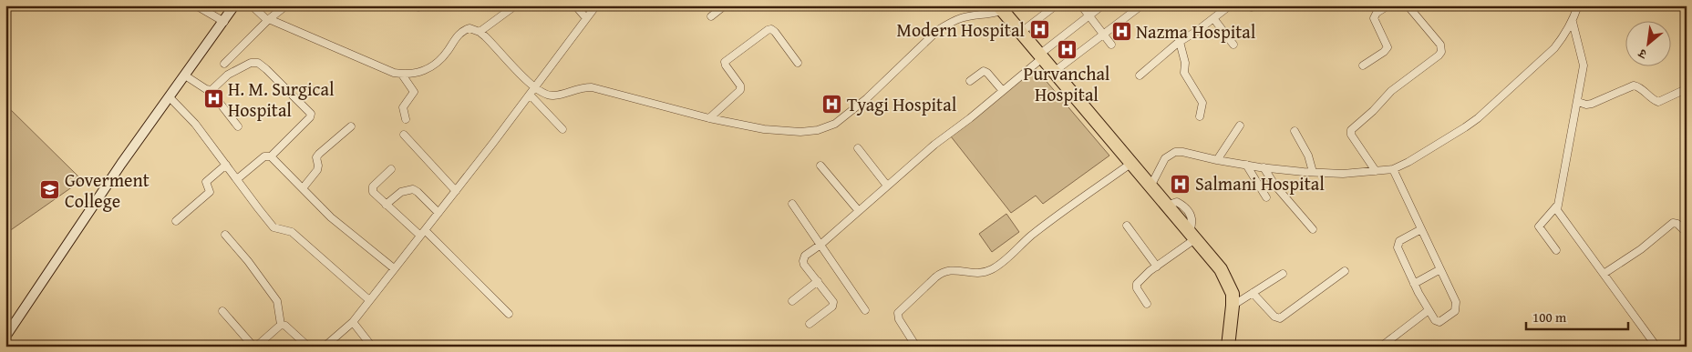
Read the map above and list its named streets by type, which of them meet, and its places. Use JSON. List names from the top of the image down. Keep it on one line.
{"places":{"hospital":["Modern Hospital","Nazma Hospital","Purvanchal Hospital","H. M. Surgical Hospital","Tyagi Hospital","Salmani Hospital"],"school or university":["Goverment College"]},"scale_bar":"100 m","north":"bottom left"}
